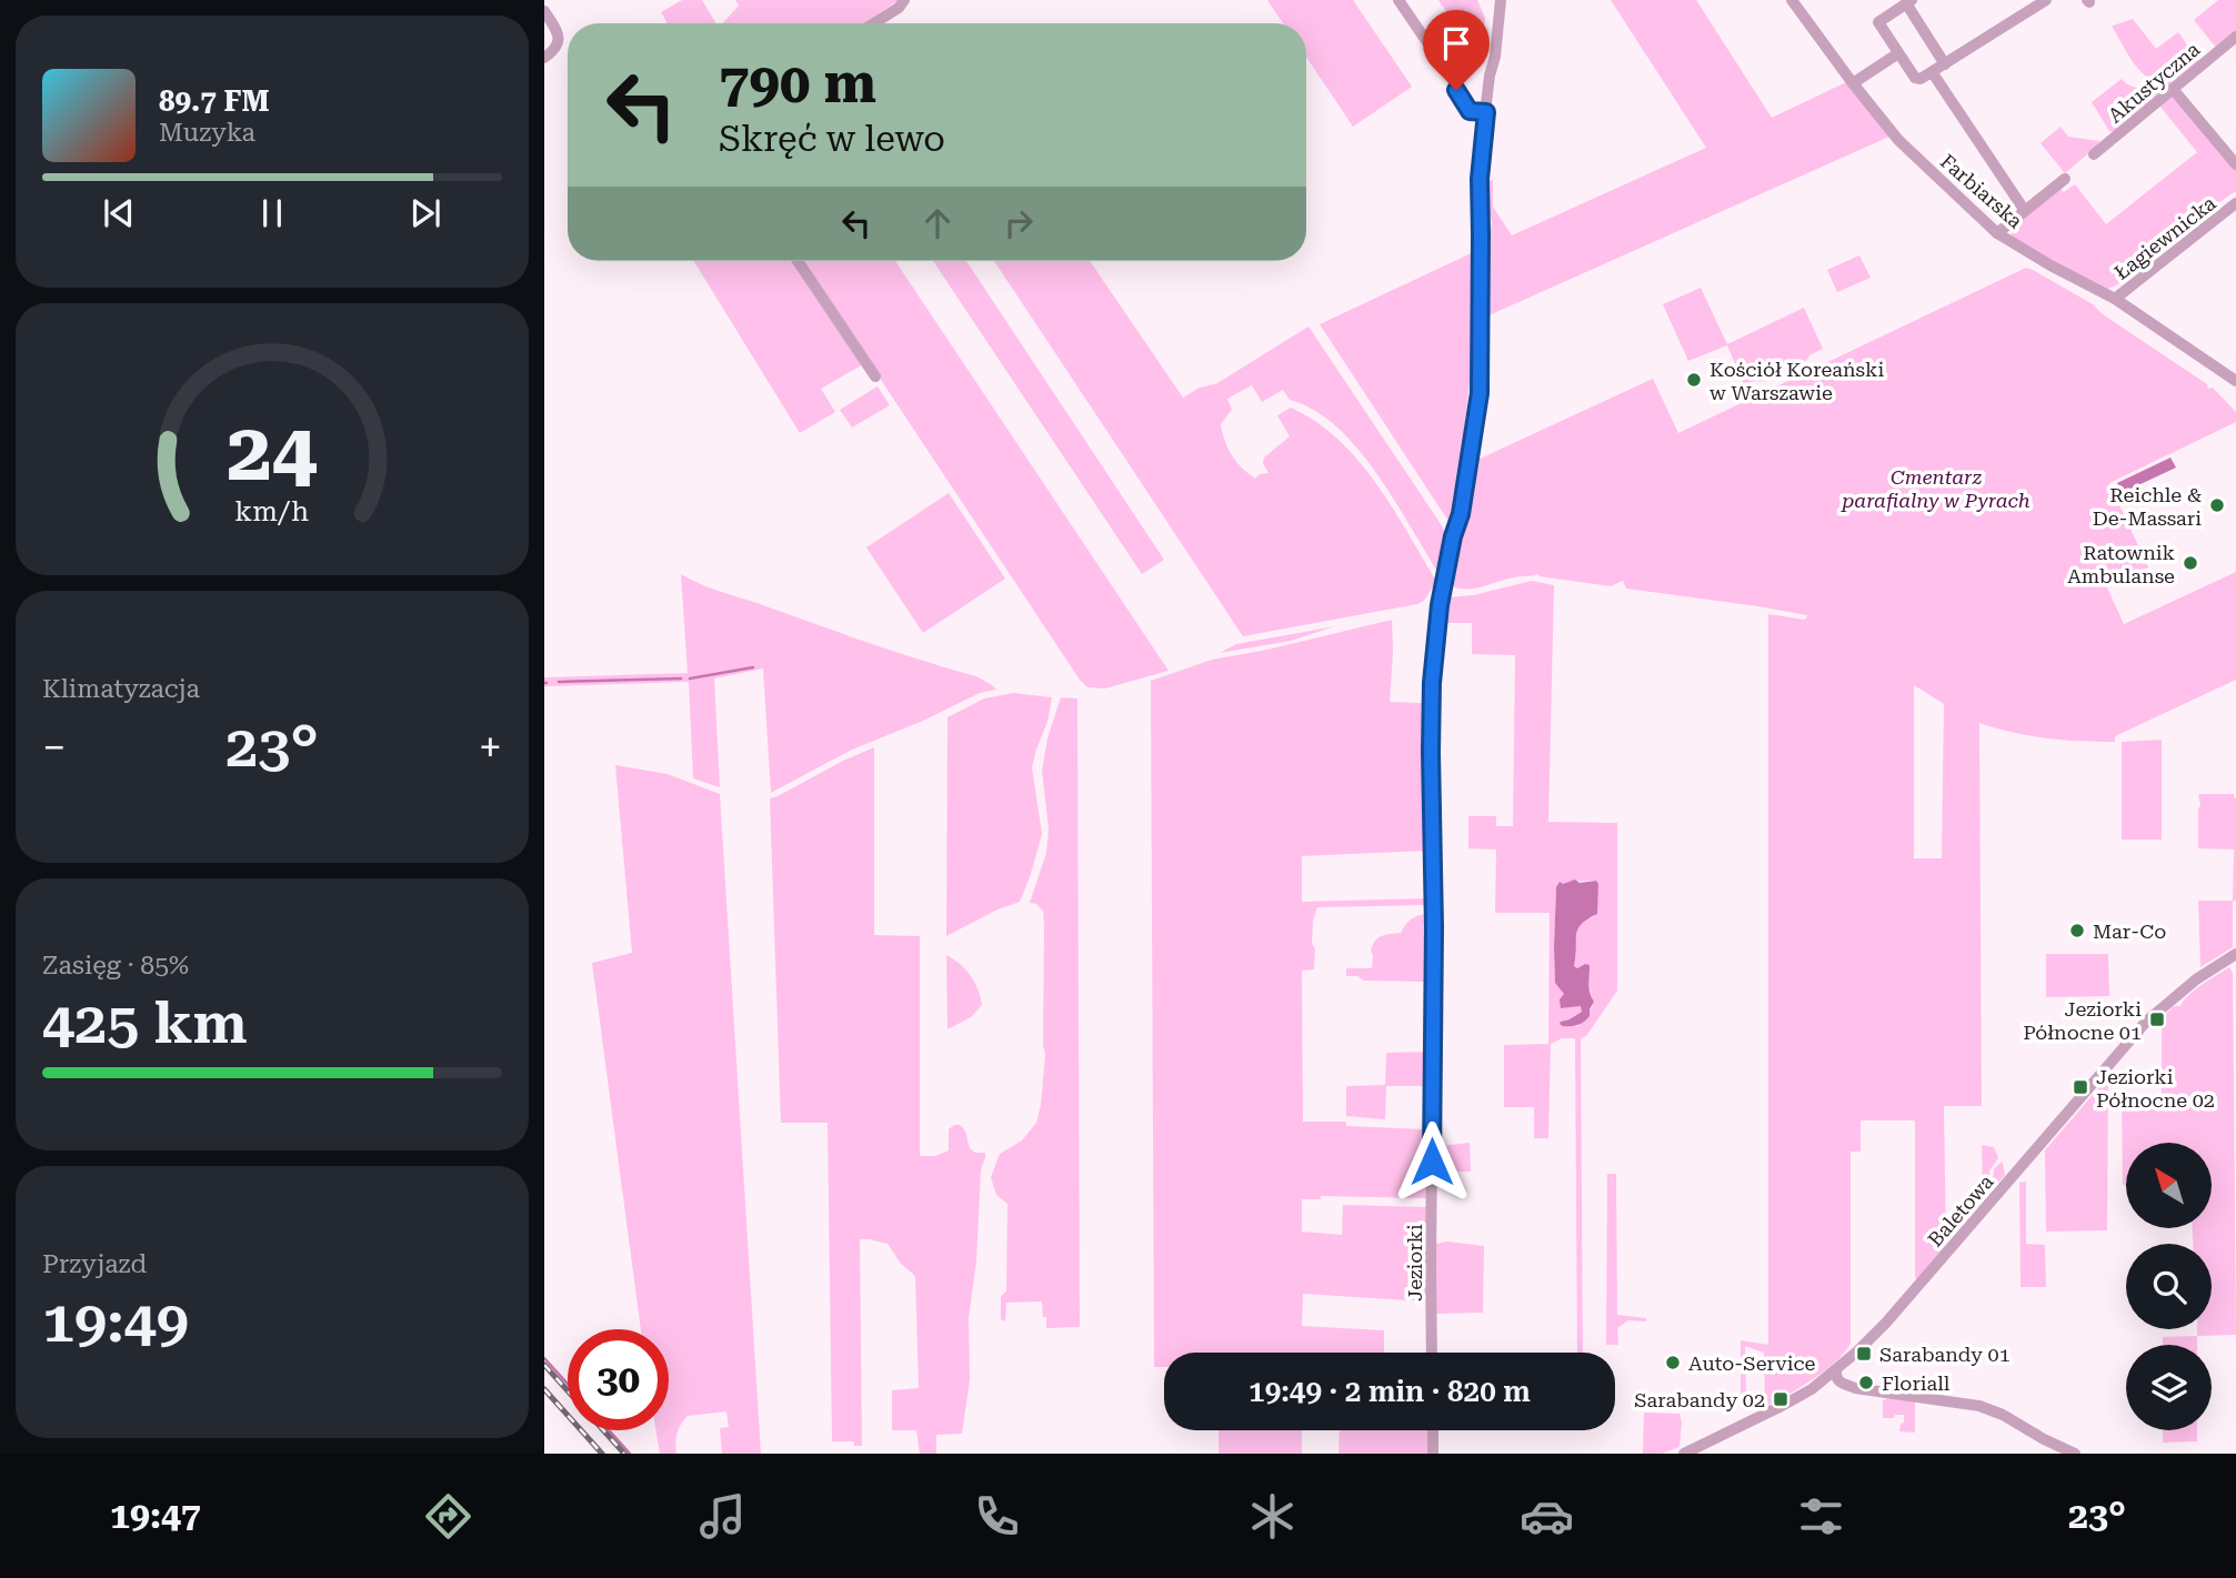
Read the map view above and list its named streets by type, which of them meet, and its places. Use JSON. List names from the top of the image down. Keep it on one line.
{"streets":{"street":["Akustyczna","Farbiarska","Łagiewnicka","Baletowa","Jeziorki"]},"crossings":[["Farbiarska","Łagiewnicka"]],"parks":["Cmentarz parafialny w Pyrach"],"places":{"other":["Kościół Koreański w Warszawie","Reichle & De-Massari","Ratownik Ambulanse","Mar-Co","Auto-Service","Floriall"],"transit":["Jeziorki Północne 01","Jeziorki Północne 02","Sarabandy 01","Sarabandy 02"]},"north":"top left","page":{"turn":["790 m","Skręć w lewo"],"song":["89.7 FM","Muzyka"],"tile":["Klimatyzacja",["Zasięg · 85%","425 km"],["Przyjazd","19:49"]],"heat":["−","23°","+"],"limit":"30","trip":"19:49 · 2 min · 820 m","tabs":["19:47","23°"],"gauge":["24","km/h"]}}
